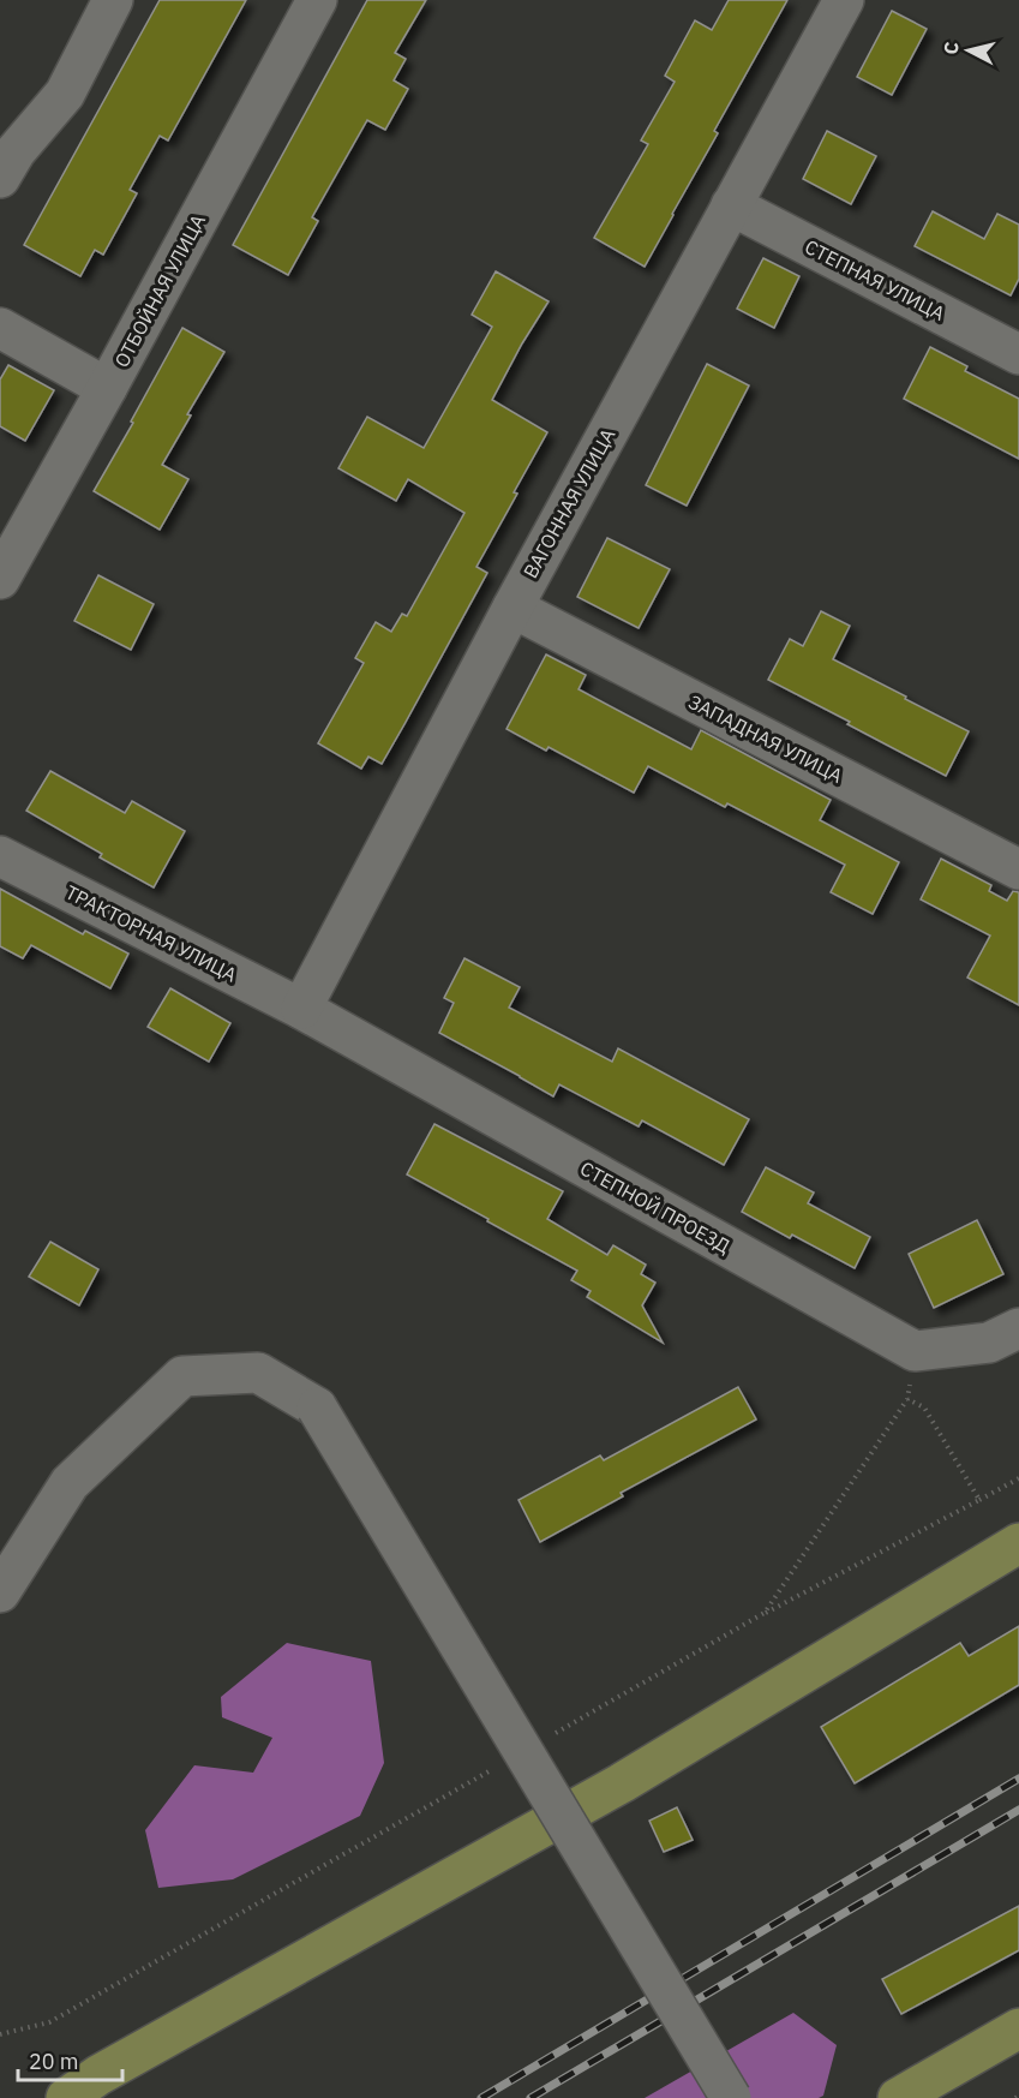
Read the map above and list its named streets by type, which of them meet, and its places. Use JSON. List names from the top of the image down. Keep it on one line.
{"streets":{"street":["СТЕПНАЯ УЛИЦА","ОТБОЙНАЯ УЛИЦА","ВАГОННАЯ УЛИЦА","ЗАПАДНАЯ УЛИЦА","ТРАКТОРНАЯ УЛИЦА","СТЕПНОЙ ПРОЕЗД"]},"crossings":[["СТЕПНАЯ УЛИЦА","ВАГОННАЯ УЛИЦА"],["ВАГОННАЯ УЛИЦА","ЗАПАДНАЯ УЛИЦА"],["ВАГОННАЯ УЛИЦА","ТРАКТОРНАЯ УЛИЦА"],["ВАГОННАЯ УЛИЦА","СТЕПНОЙ ПРОЕЗД"],["ТРАКТОРНАЯ УЛИЦА","СТЕПНОЙ ПРОЕЗД"]],"scale_bar":"20 m","north":"left"}
